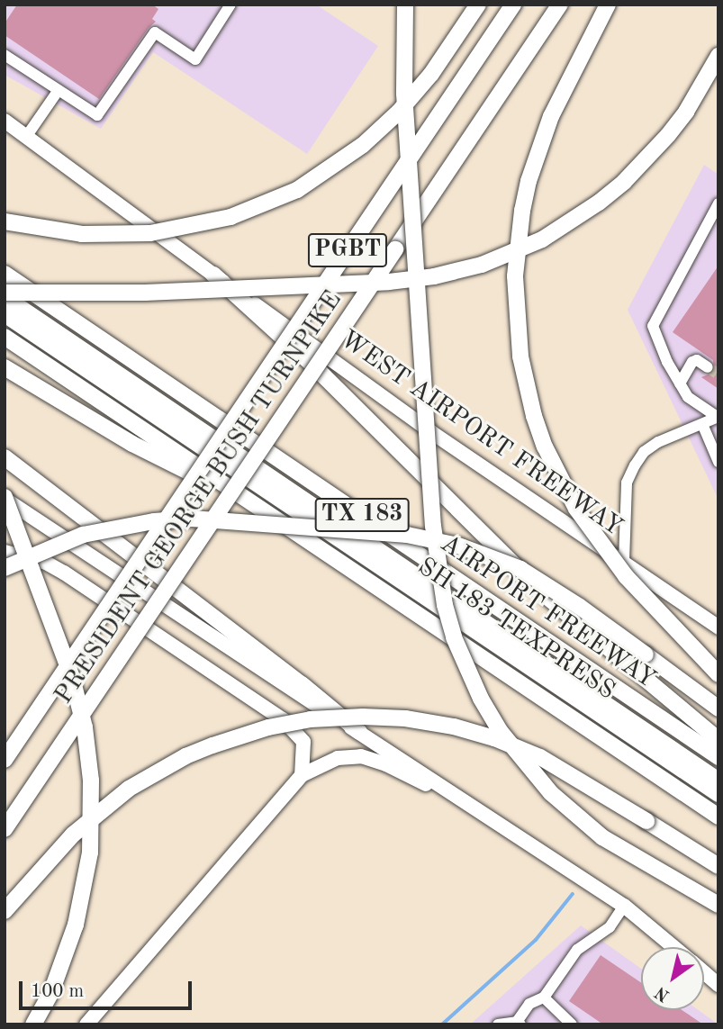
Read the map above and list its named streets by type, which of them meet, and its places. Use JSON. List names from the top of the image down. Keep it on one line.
{"streets":{"highway":["PGBT","PRESIDENT GEORGE BUSH TURNPIKE","TX 183","AIRPORT FREEWAY","SH 183 TEXPRESS"],"main road":["WEST AIRPORT FREEWAY"]},"scale_bar":"100 m","north":"bottom left"}
